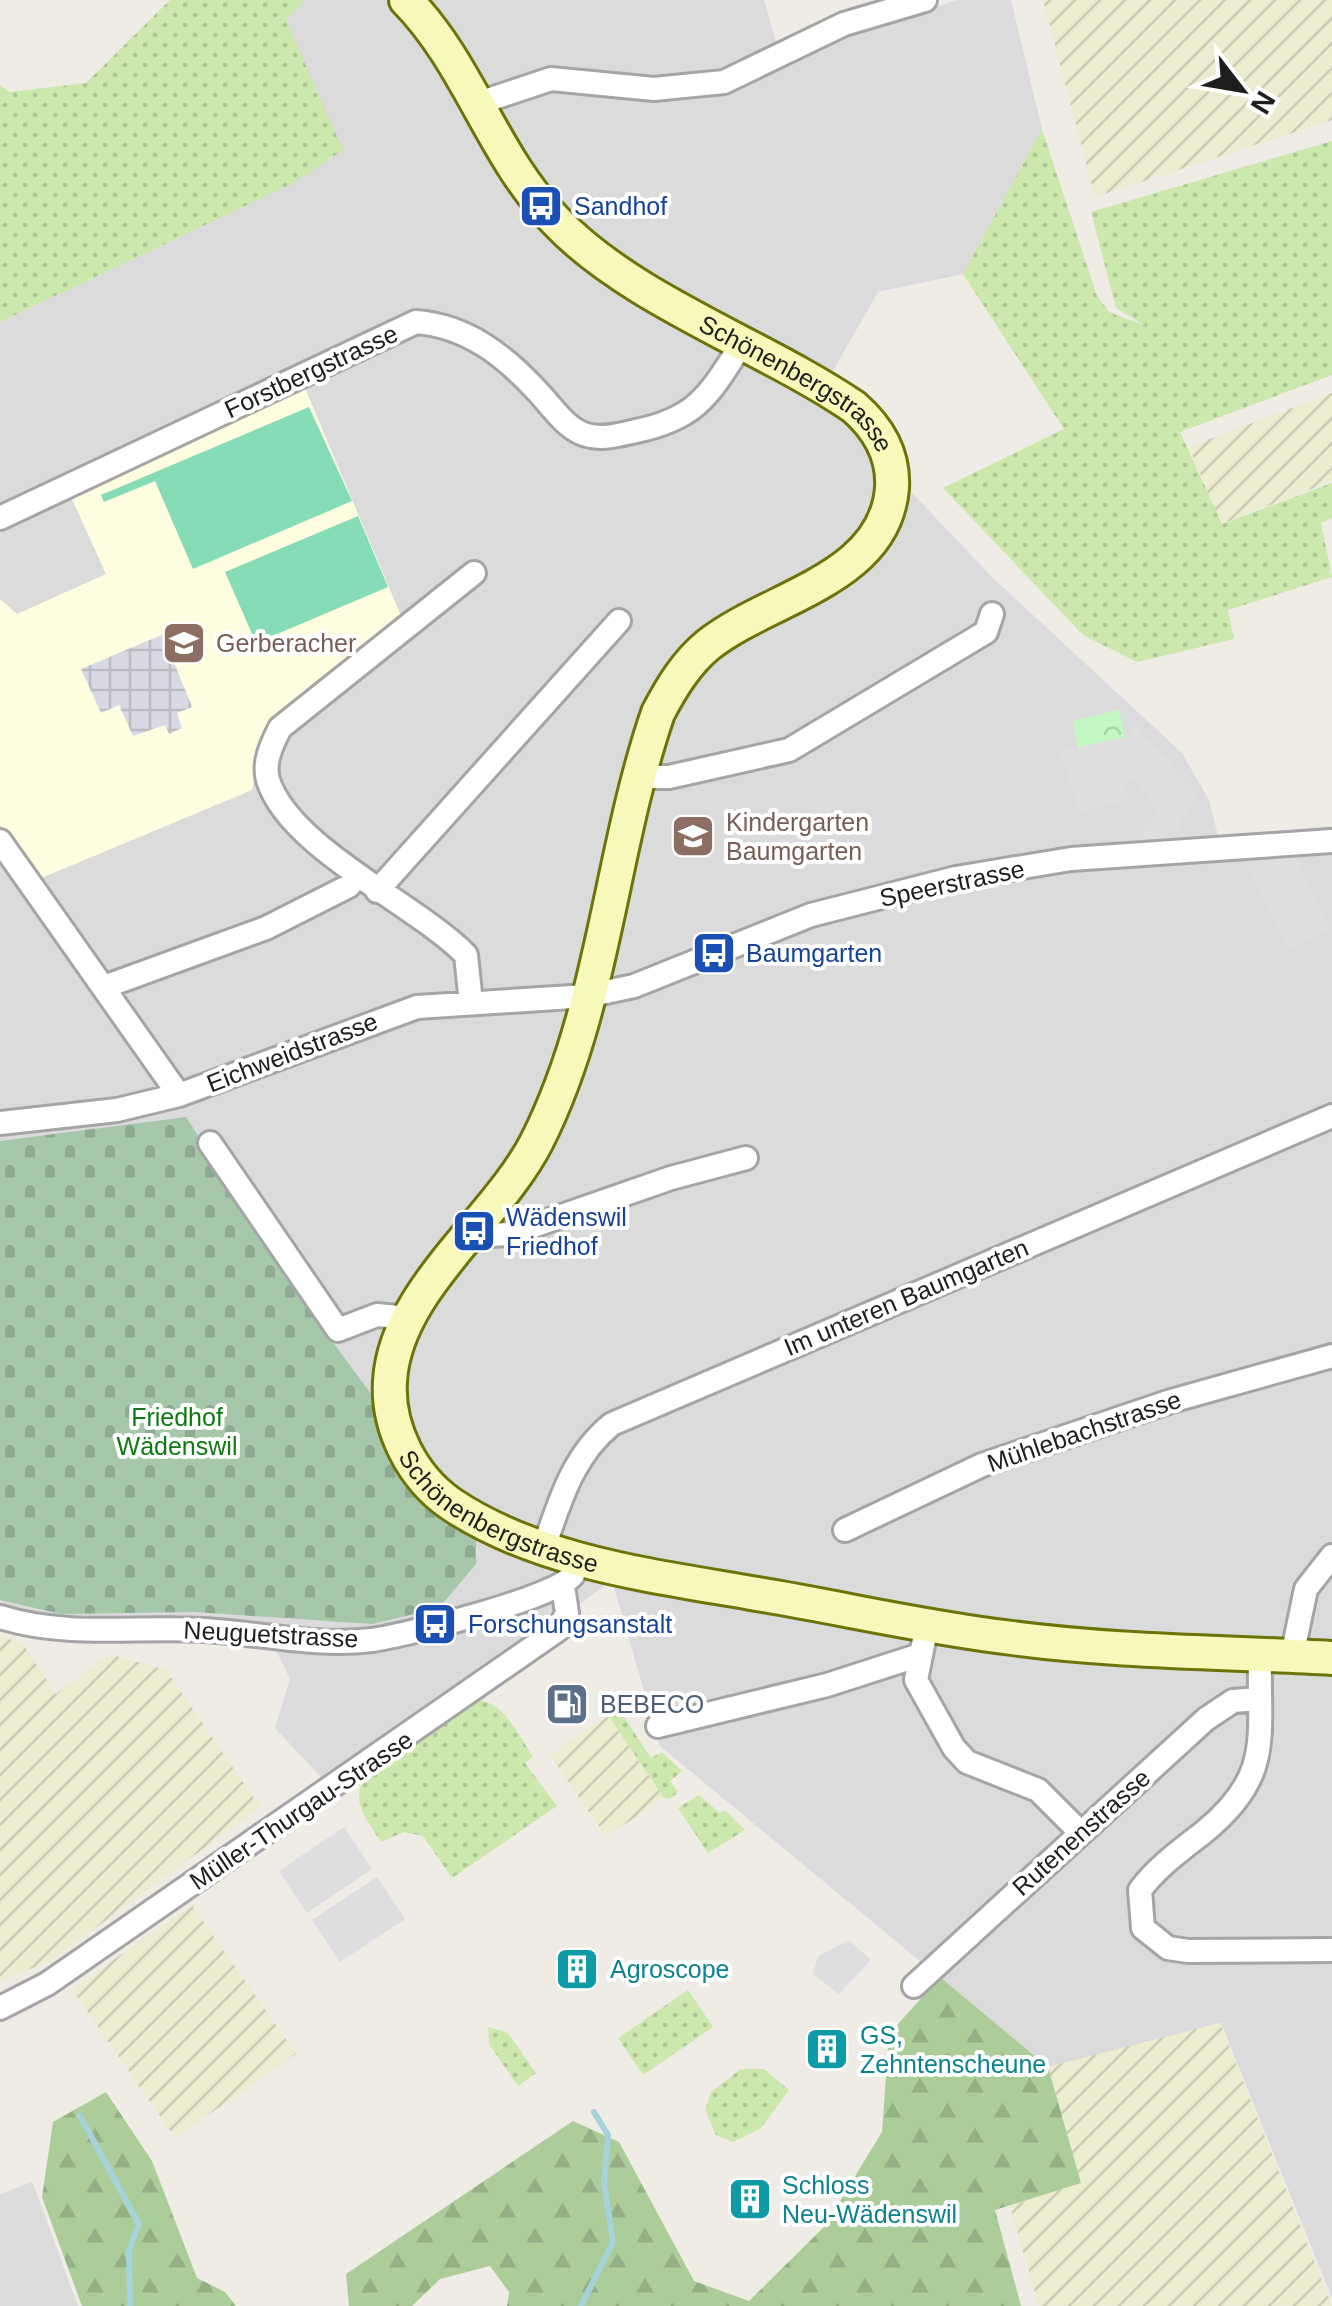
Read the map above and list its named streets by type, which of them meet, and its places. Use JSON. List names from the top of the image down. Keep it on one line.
{"streets":{"street":["Forstbergstrasse","Schönenbergstrasse","Speerstrasse","Eichweidstrasse","Im unteren Baumgarten","Mühlebachstrasse","Neuguetstrasse","Müller-Thurgau-Strasse","Rutenenstrasse"]},"crossings":[["Forstbergstrasse","Schönenbergstrasse"],["Schönenbergstrasse","Speerstrasse"],["Schönenbergstrasse","Eichweidstrasse"],["Schönenbergstrasse","Im unteren Baumgarten"],["Speerstrasse","Eichweidstrasse"],["Neuguetstrasse","Müller-Thurgau-Strasse"]],"parks":["Friedhof Wädenswil"],"places":{"bus stop":["Sandhof","Baumgarten","Wädenswil Friedhof","Forschungsanstalt"],"school or university":["Gerberacher","Kindergarten Baumgarten"],"fuel station":["BEBECO"],"building":["Agroscope","GS, Zehntenscheune","Schloss Neu-Wädenswil"]},"north":"bottom right"}
